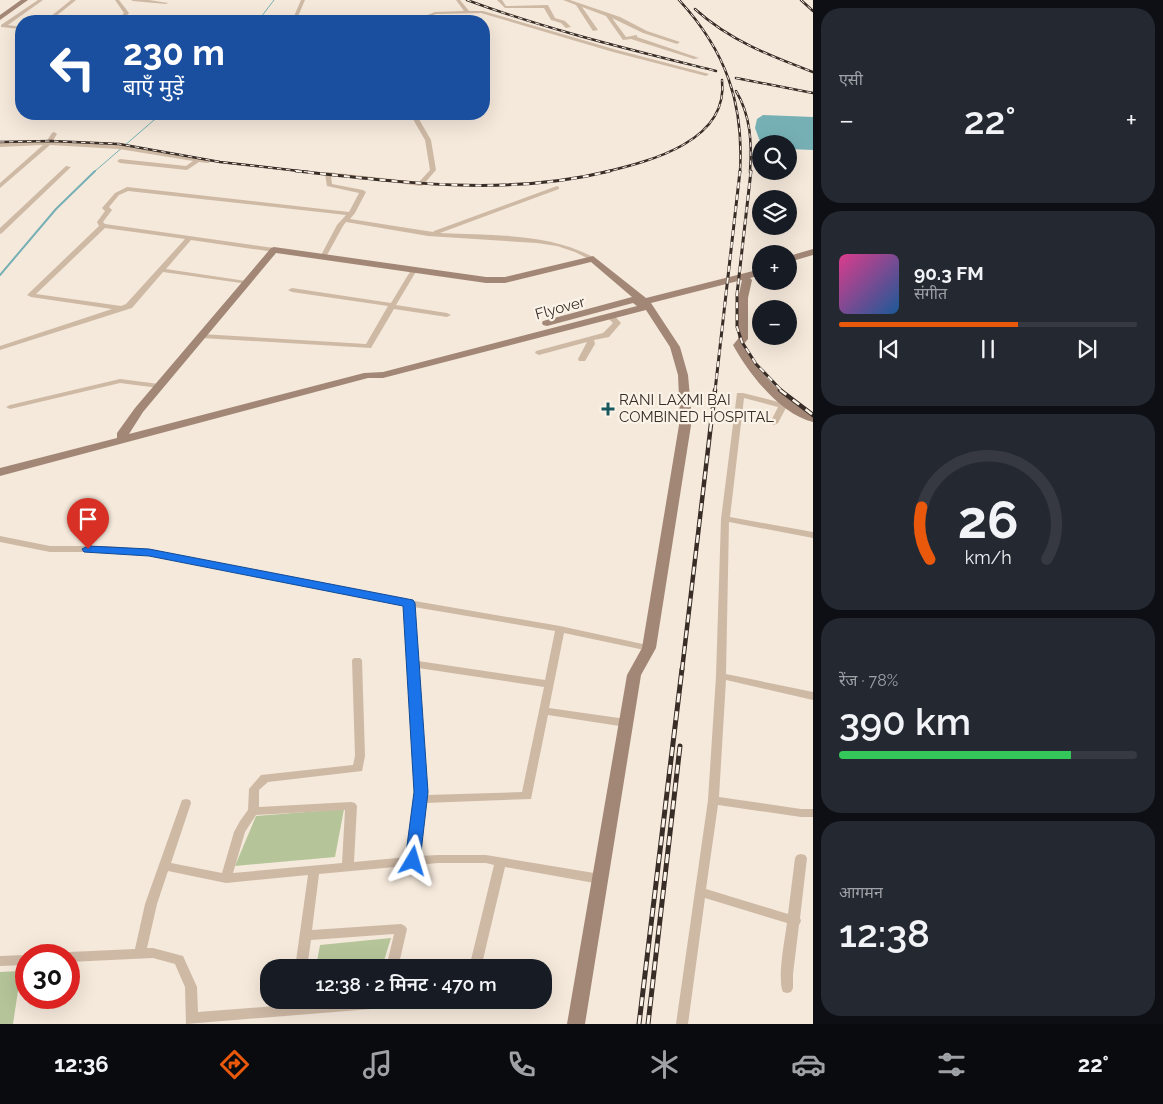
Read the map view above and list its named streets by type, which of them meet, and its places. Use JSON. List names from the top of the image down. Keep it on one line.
{"streets":{"street":["Flyover"]},"places":{"health":["RANI LAXMI BAI COMBINED HOSPITAL"]},"page":{"tile":["एसी",["रेंज · 78%","390 km"],["आगमन","12:38"]],"turn":["230 m","बाएँ मुड़ें"],"heat":["−","22°","+"],"map_buttons":["+","−"],"song":["90.3 FM","संगीत"],"limit":"30","trip":"12:38 · 2 मिनट · 470 m","tabs":["12:36","22°"],"gauge":["26","km/h"]}}
